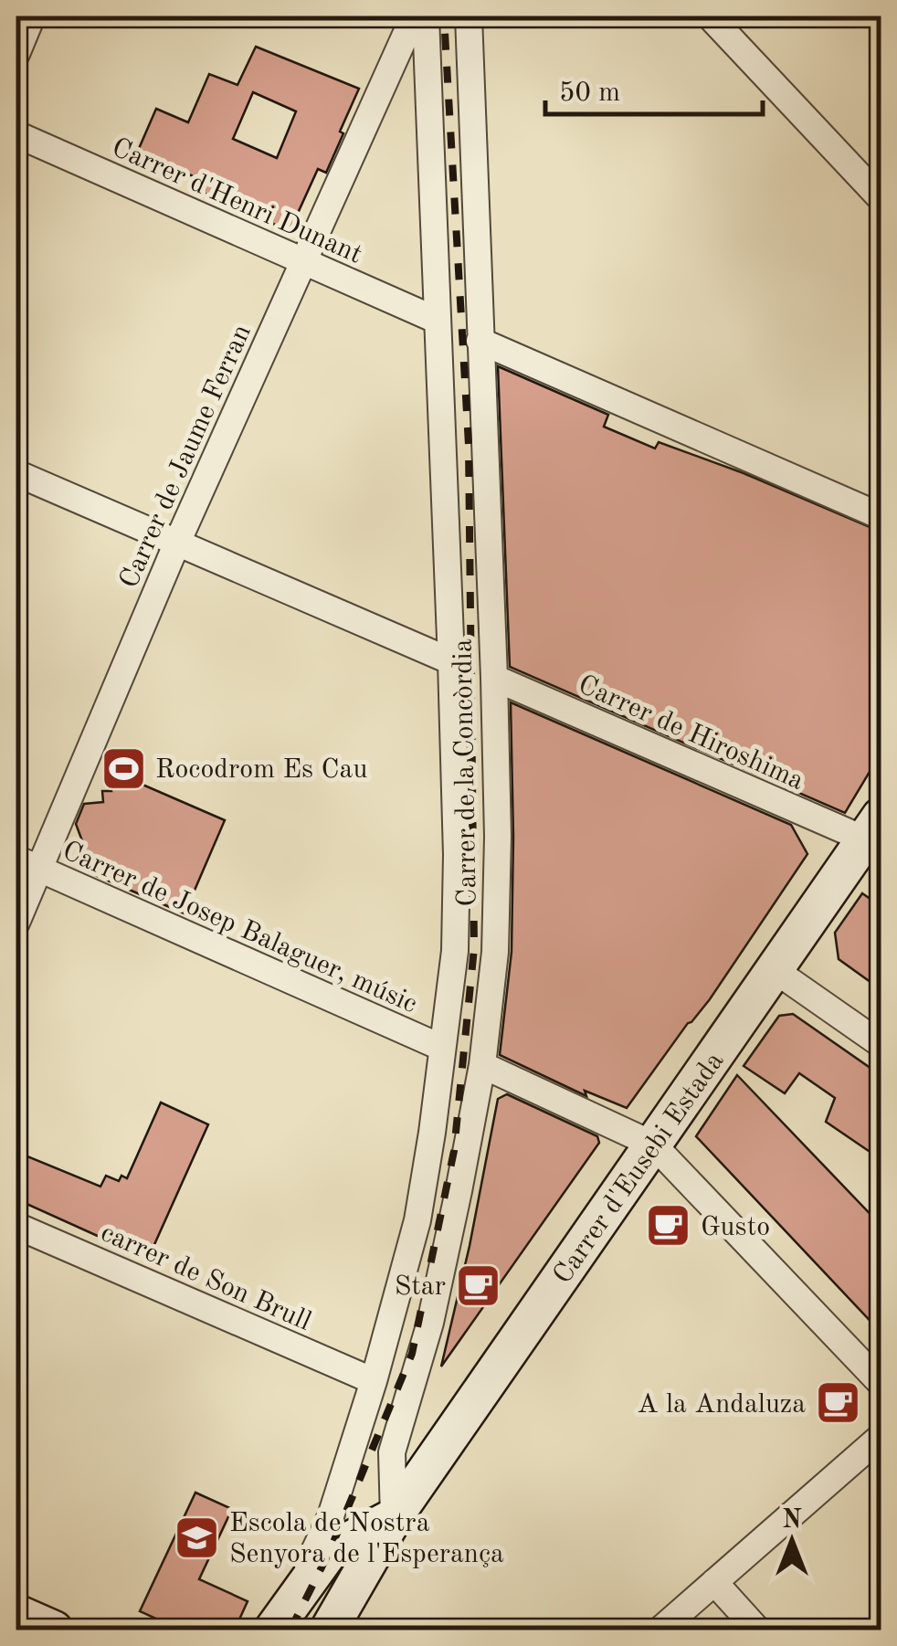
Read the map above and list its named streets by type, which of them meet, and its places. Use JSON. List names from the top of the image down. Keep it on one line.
{"streets":{"main road":["Carrer d'Eusebi Estada"],"street":["Carrer d'Henri Dunant","Carrer de Jaume Ferran","Carrer de Hiroshima","Carrer de la Concòrdia","Carrer de Josep Balaguer, músic","carrer de Son Brull"]},"crossings":[["Carrer d'Henri Dunant","Carrer de Jaume Ferran"],["Carrer d'Henri Dunant","Carrer de la Concòrdia"],["Carrer de Jaume Ferran","Carrer de Josep Balaguer, músic"],["Carrer de Hiroshima","Carrer de la Concòrdia"],["Carrer de Hiroshima","Carrer d'Eusebi Estada"],["Carrer de la Concòrdia","Carrer de Josep Balaguer, músic"],["Carrer de la Concòrdia","Carrer d'Eusebi Estada"],["Carrer de la Concòrdia","carrer de Son Brull"],["Carrer d'Eusebi Estada","carrer de Son Brull"]],"places":{"sports":["Rocodrom Es Cau"],"cafe":["Gusto","Star","A la Andaluza"],"school or university":["Escola de Nostra Senyora de l'Esperança"]},"scale_bar":"50 m","north":"top"}
